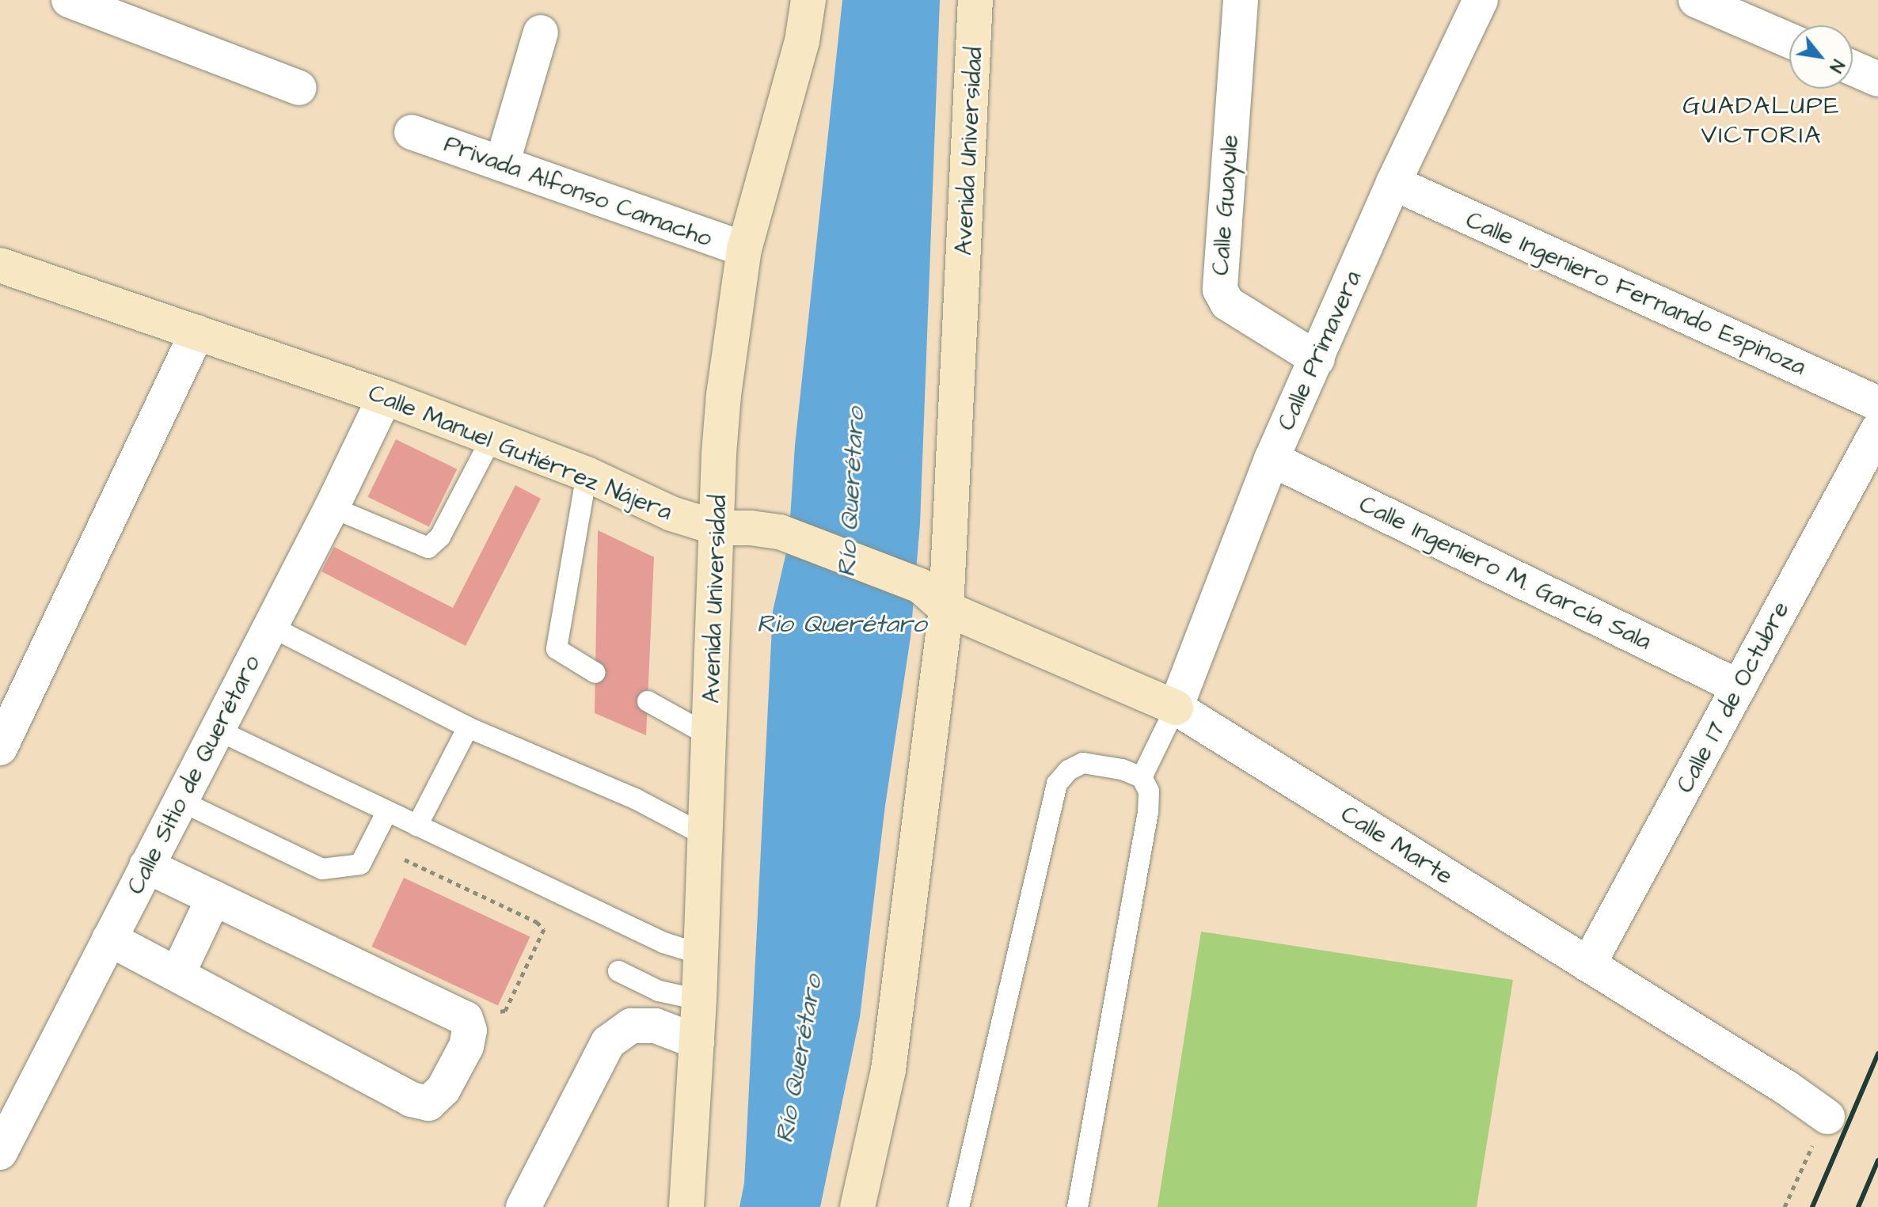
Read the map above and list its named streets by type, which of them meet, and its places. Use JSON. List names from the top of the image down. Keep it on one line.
{"streets":{"main road":["Avenida Universidad","Calle Manuel Gutiérrez Nájera","Calle Marte"],"street":["Privada Alfonso Camacho","Calle Guayule","Calle Ingeniero Fernando Espinoza","Calle Primavera","Calle Ingeniero M. García Sala","Calle 17 de Octubre","Calle Sitio de Querétaro"]},"crossings":[["Avenida Universidad","Privada Alfonso Camacho"],["Avenida Universidad","Calle Manuel Gutiérrez Nájera"],["Avenida Universidad","Calle Marte"],["Calle Guayule","Calle Primavera"],["Calle Ingeniero Fernando Espinoza","Calle Primavera"],["Calle Primavera","Calle Ingeniero M. García Sala"],["Calle Primavera","Calle Marte"],["Calle Manuel Gutiérrez Nájera","Calle Sitio de Querétaro"],["Calle Manuel Gutiérrez Nájera","Calle Marte"],["Calle Ingeniero M. García Sala","Calle 17 de Octubre"],["Calle 17 de Octubre","Calle Marte"]],"districts":["GUADALUPE VICTORIA"],"water":["Río Querétaro","Rio Querétaro"],"north":"bottom right"}
